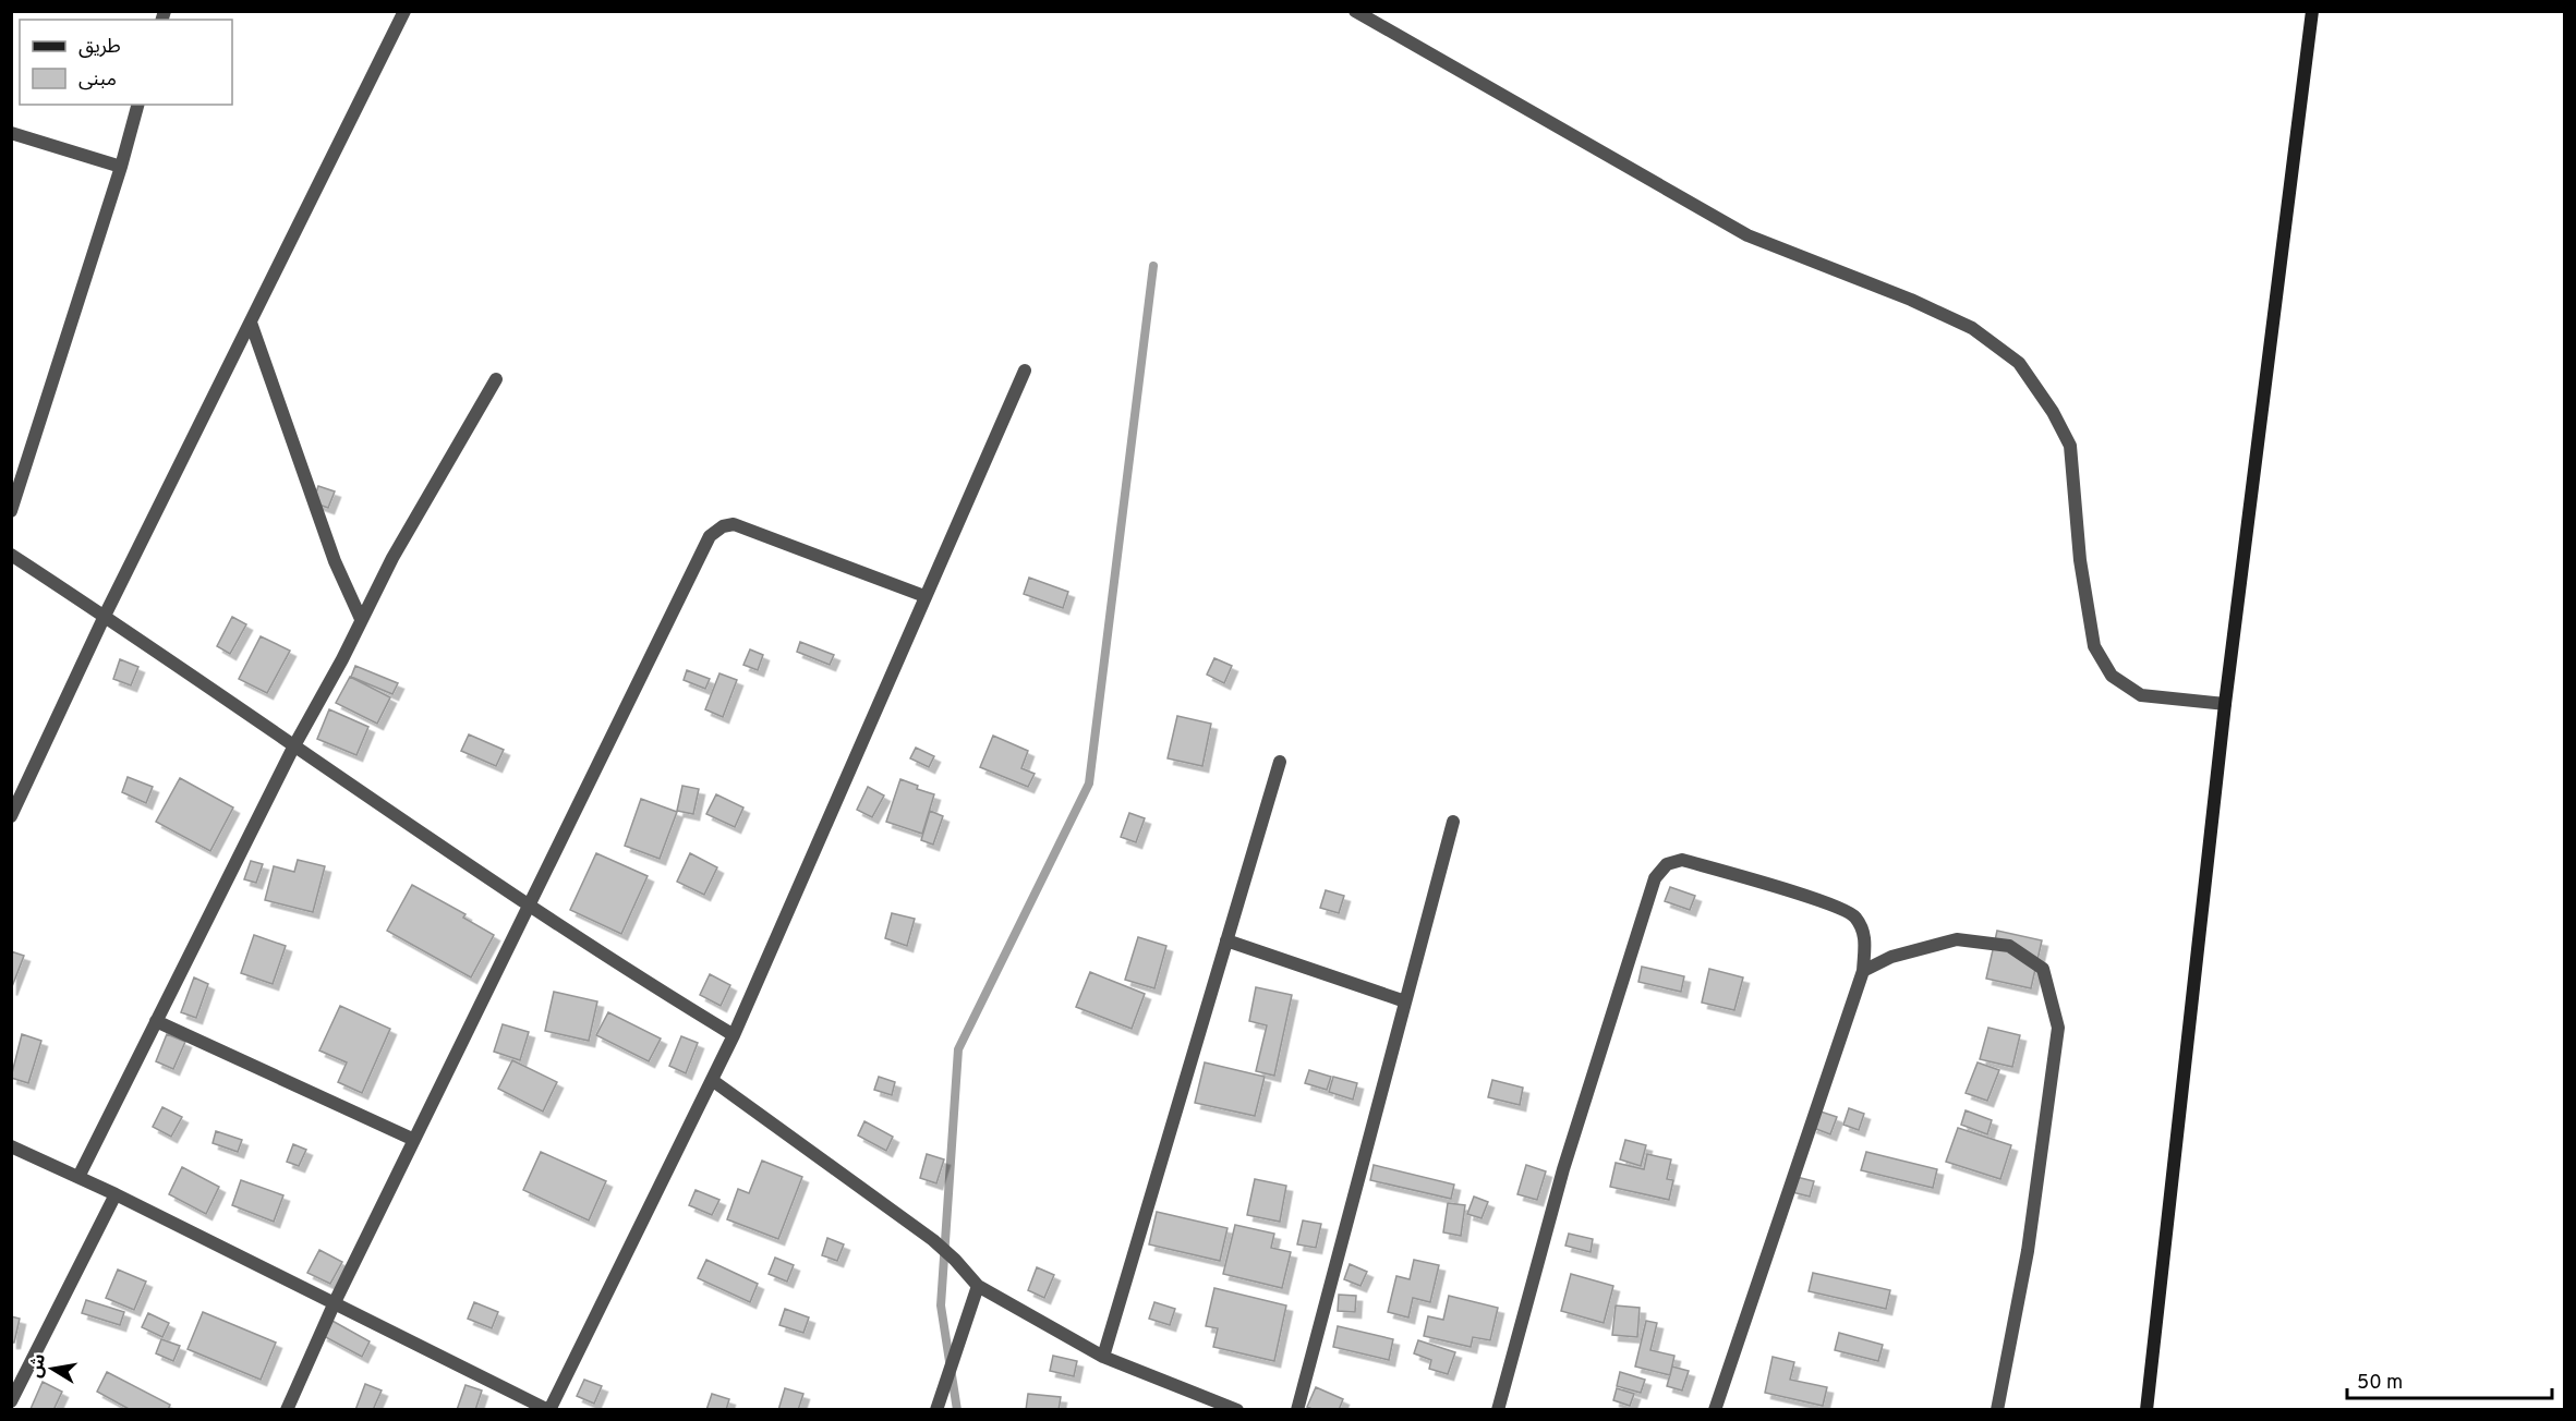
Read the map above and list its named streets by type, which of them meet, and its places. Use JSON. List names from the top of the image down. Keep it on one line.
{"legend":["طريق","مبنى"],"scale_bar":"50 m","north":"left"}
